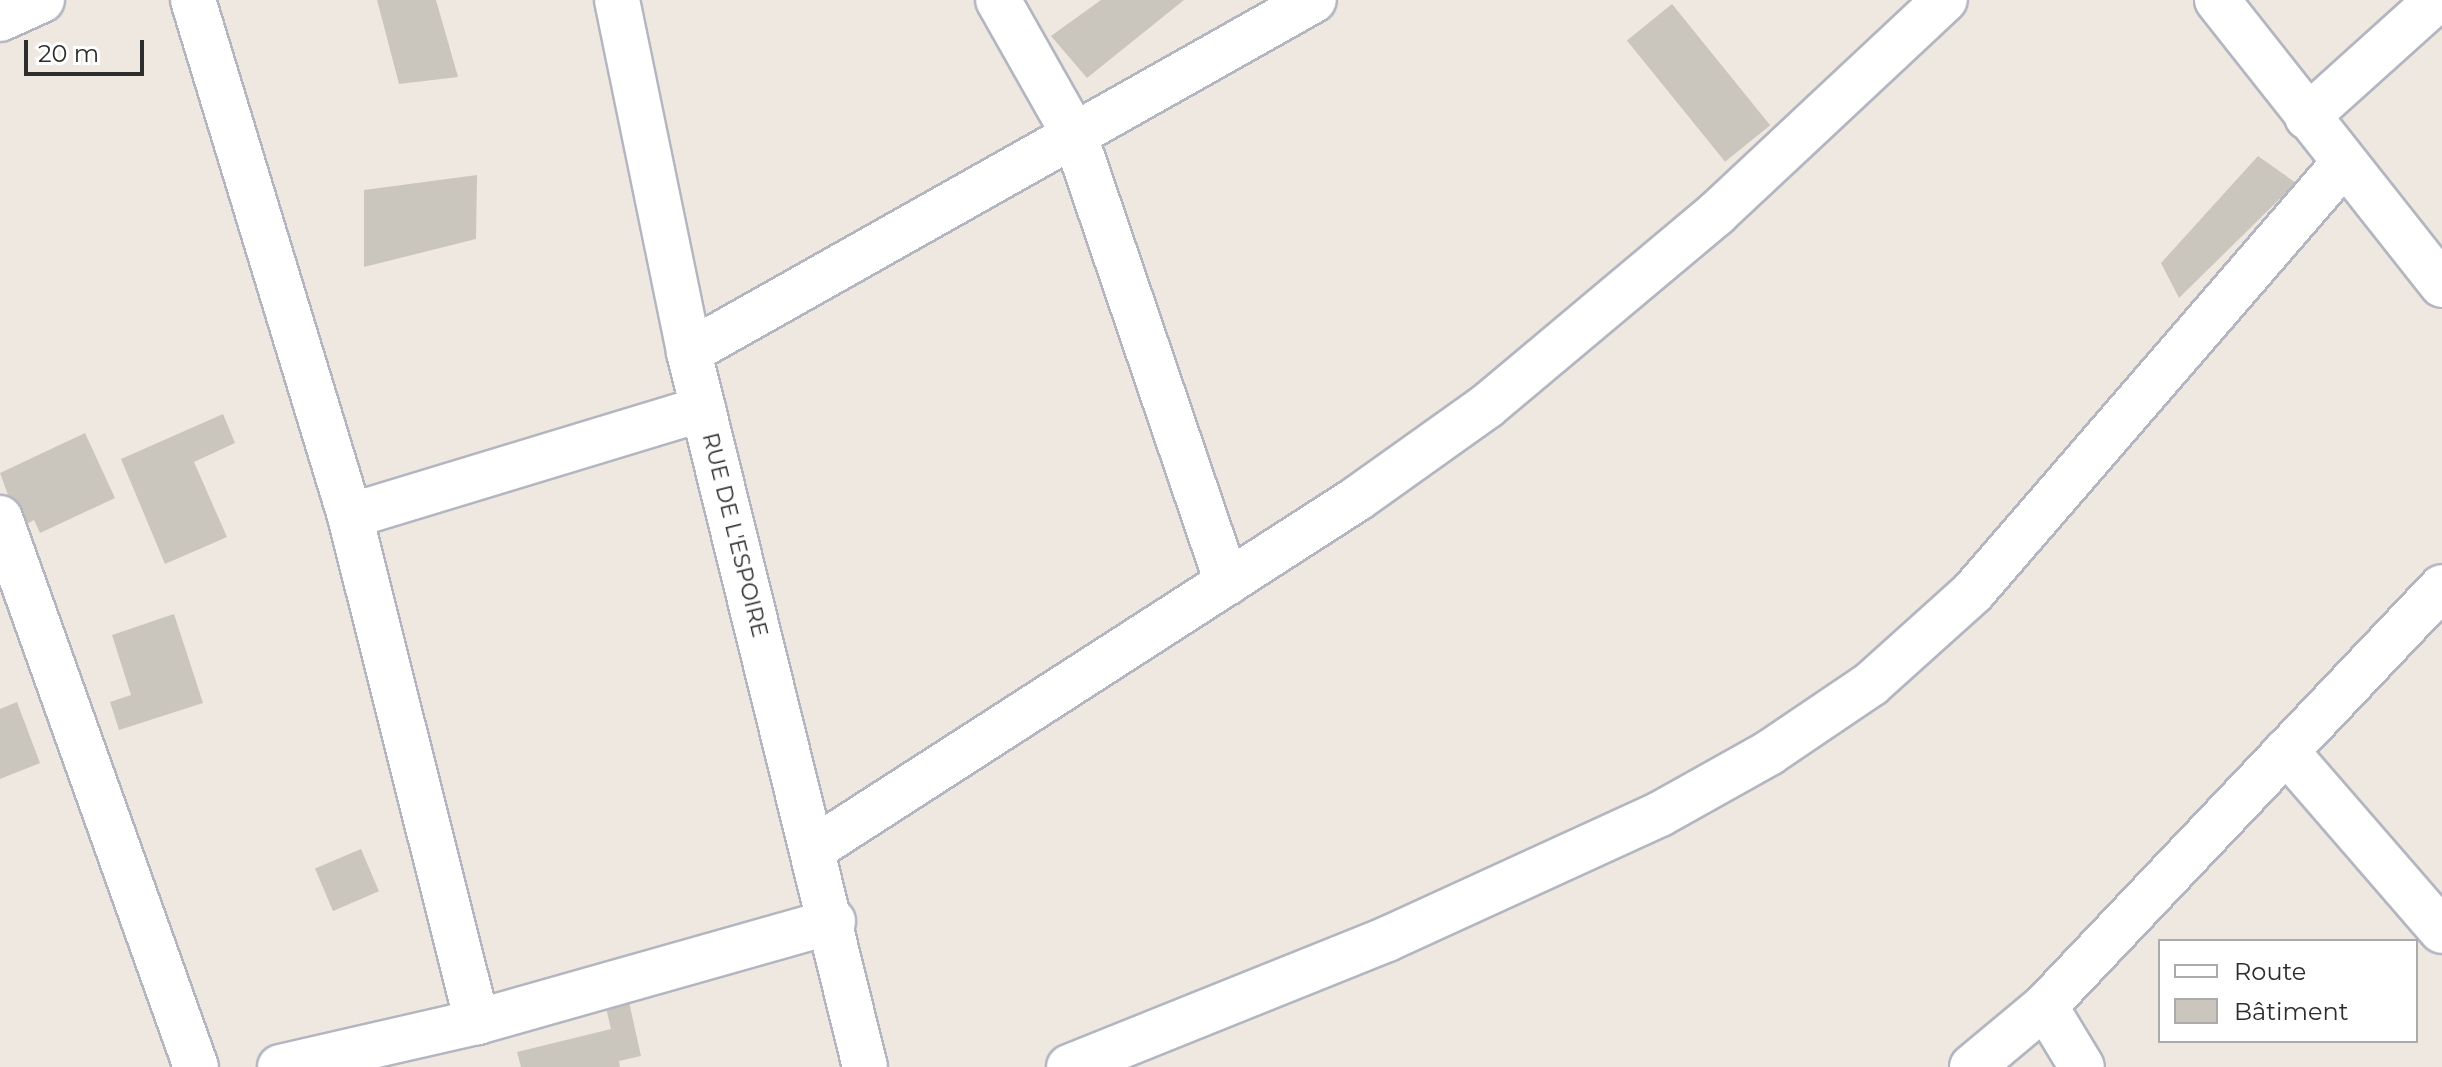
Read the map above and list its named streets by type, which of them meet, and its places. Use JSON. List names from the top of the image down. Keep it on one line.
{"streets":{"street":["RUE DE L'ESPOIRE"]},"legend":["Route","Bâtiment"],"scale_bar":"20 m"}
